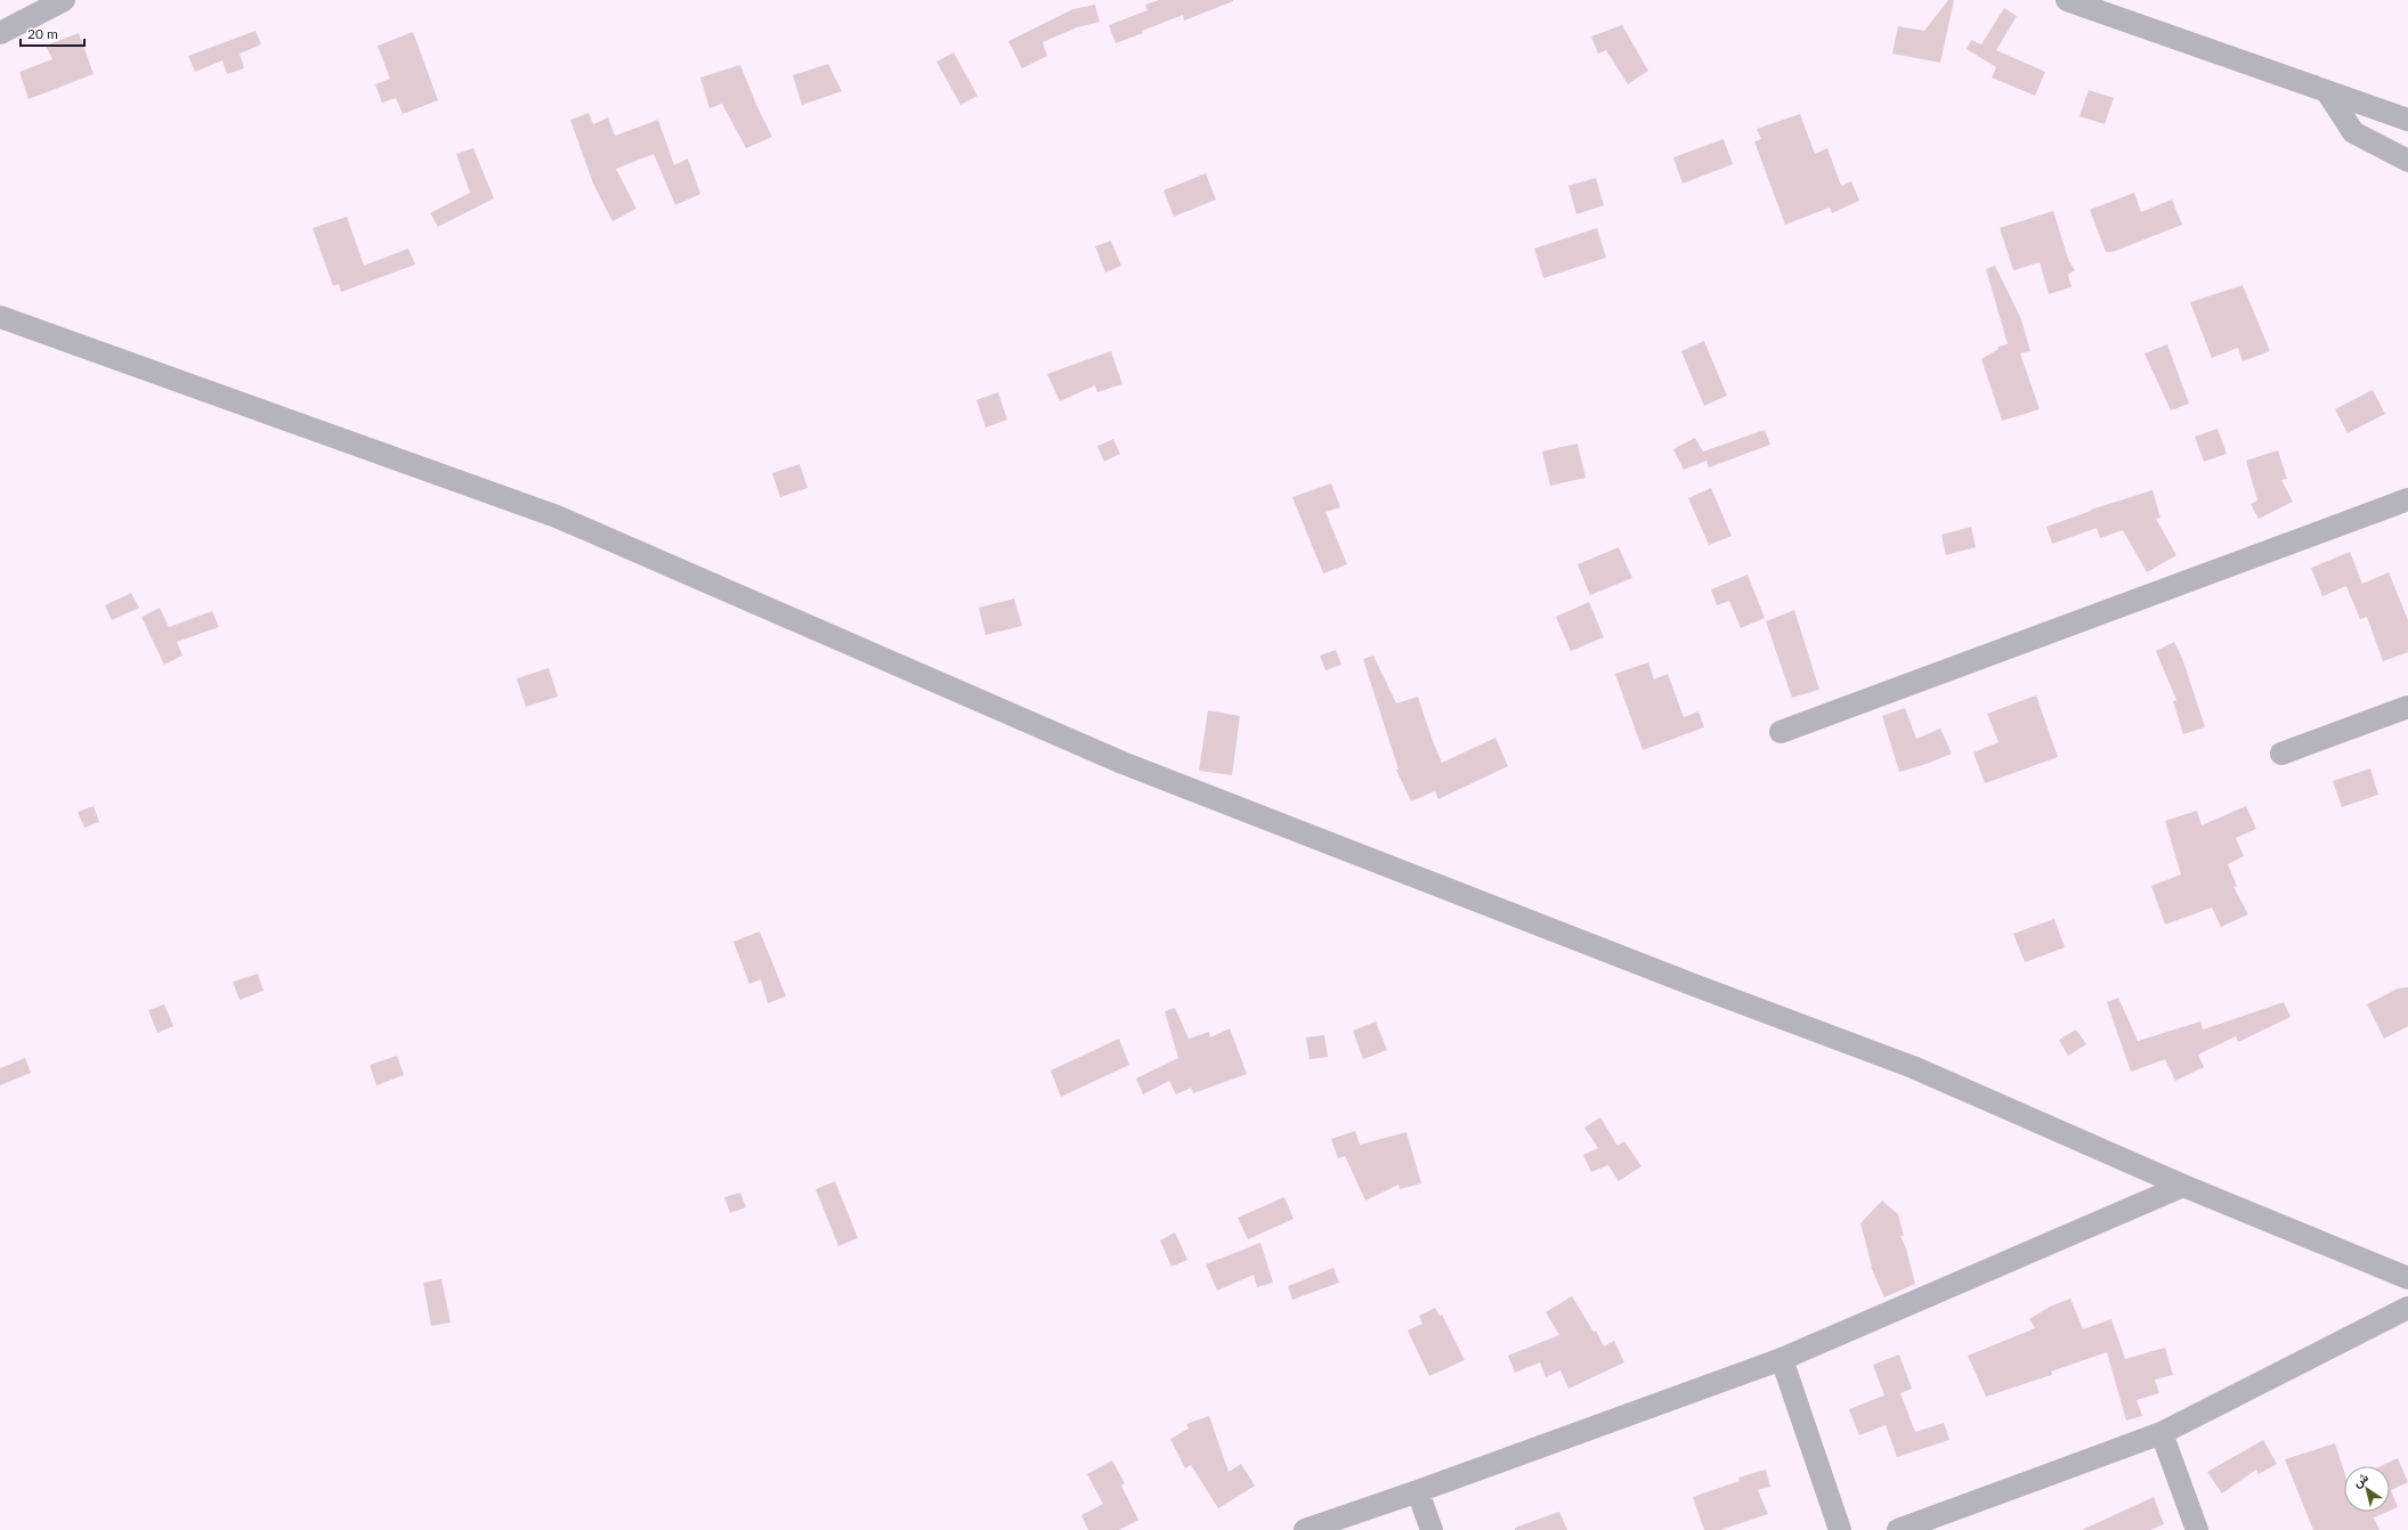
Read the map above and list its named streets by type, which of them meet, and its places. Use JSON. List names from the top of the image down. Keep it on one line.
{"scale_bar":"20 m","north":"top left"}
